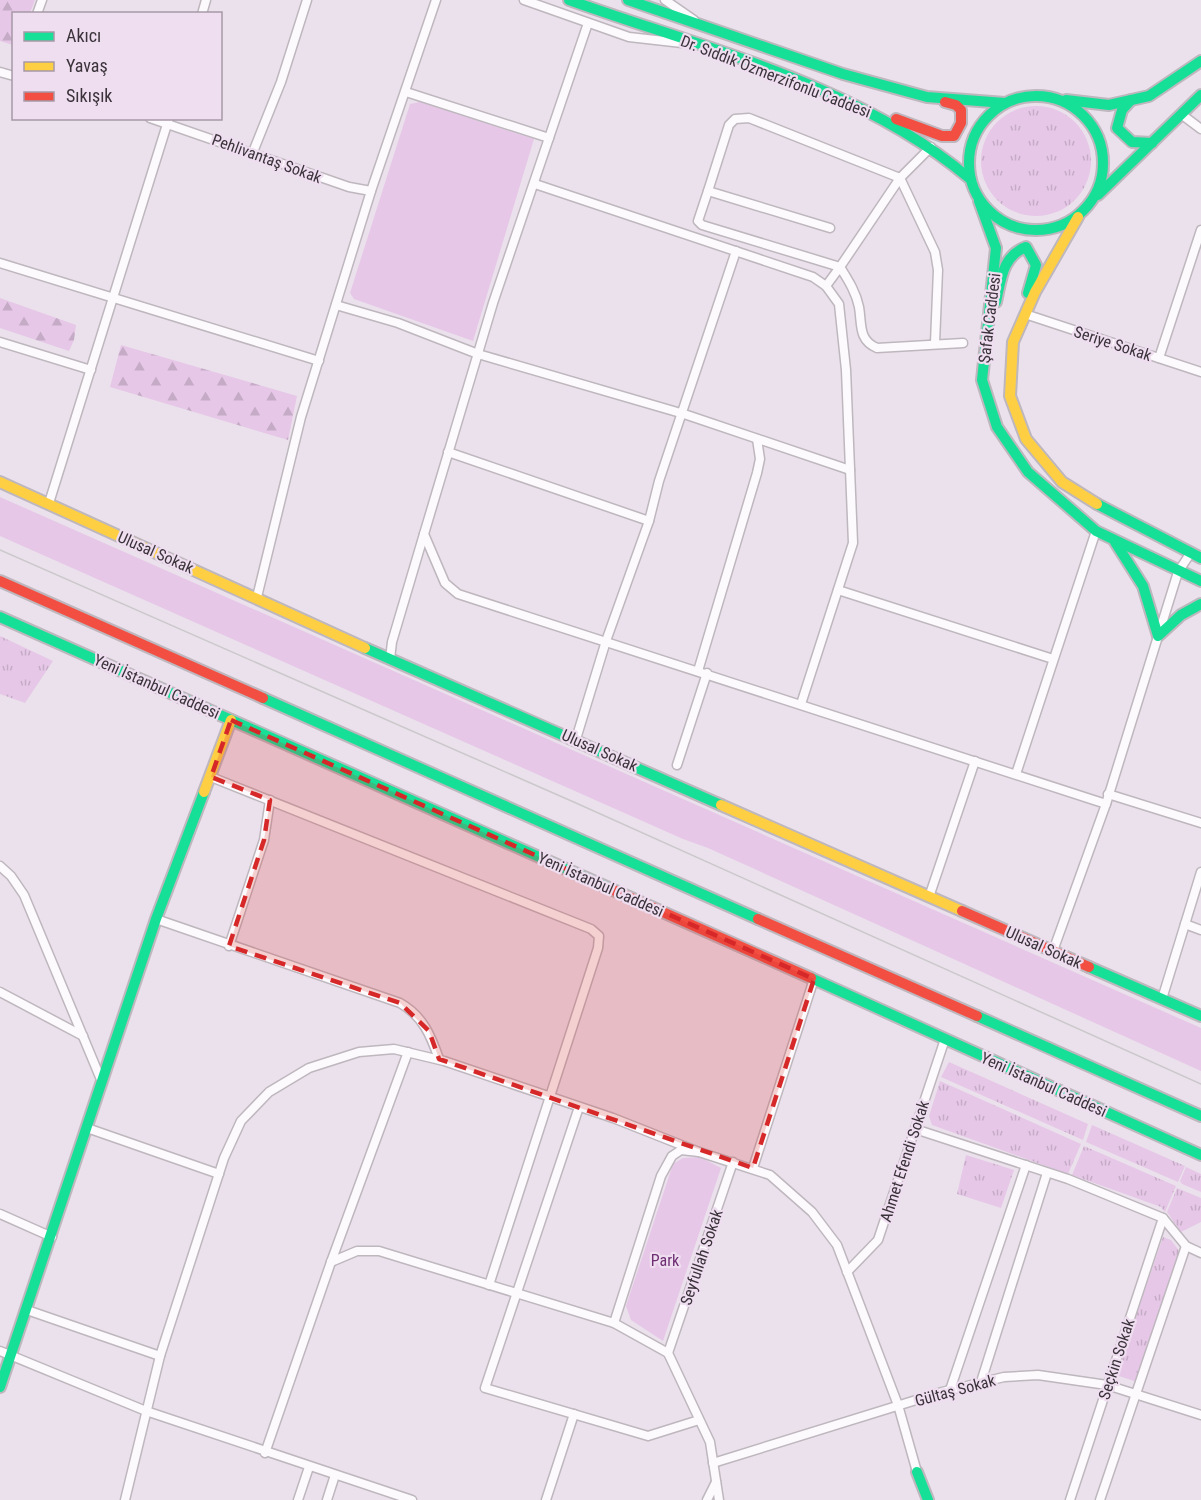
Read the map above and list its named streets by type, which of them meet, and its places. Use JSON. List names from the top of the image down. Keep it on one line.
{"streets":{"main road":["Dr. Sıddık Özmerzifonlu Caddesi","Şafak Caddesi","Ulusal Sokak","Yeni İstanbul Caddesi"],"street":["Pehlivantaş Sokak","Seriye Sokak","Ahmet Efendi Sokak","Seyfullah Sokak","Seçkin Sokak","Gültaş Sokak"]},"crossings":[["Dr. Sıddık Özmerzifonlu Caddesi","Şafak Caddesi"],["Şafak Caddesi","Seriye Sokak"],["Yeni İstanbul Caddesi","Ahmet Efendi Sokak"],["Seçkin Sokak","Gültaş Sokak"]],"parks":["Park"],"legend":["Akıcı","Yavaş","Sıkışık"]}
